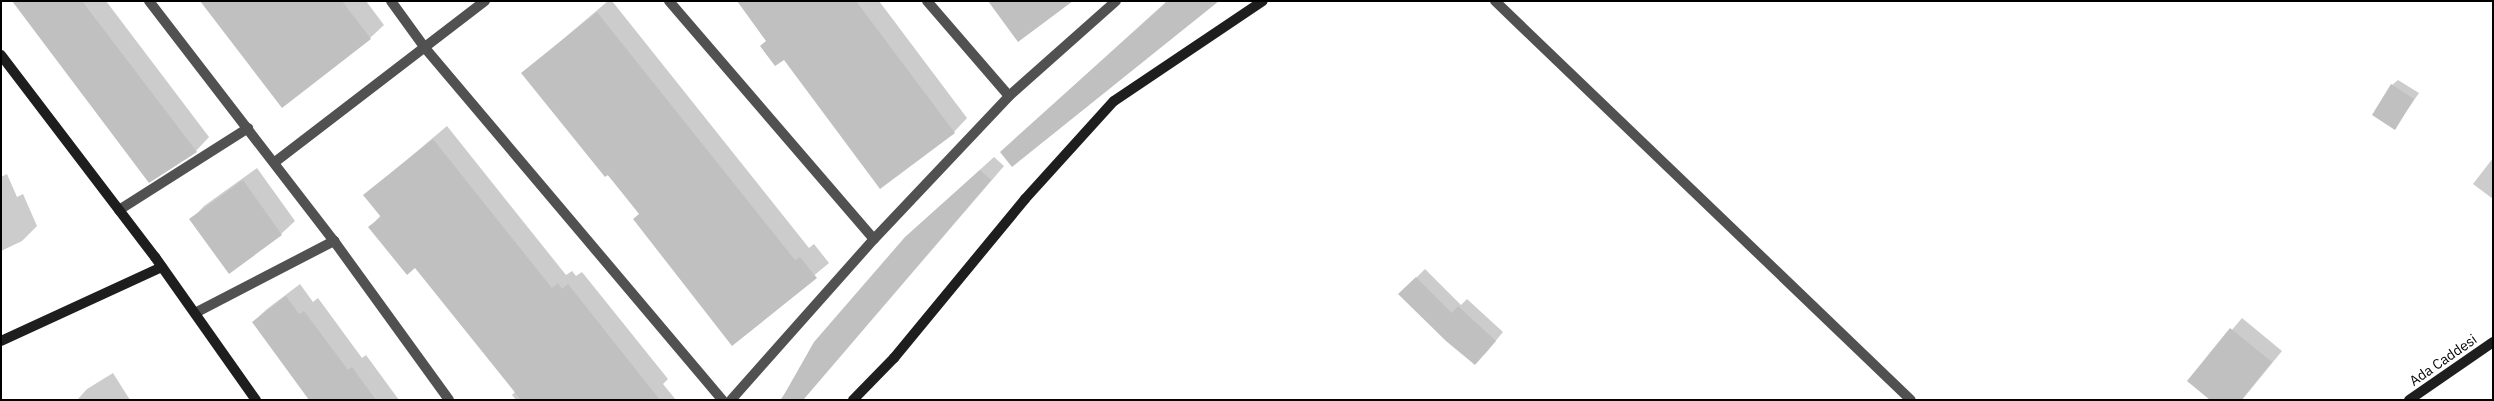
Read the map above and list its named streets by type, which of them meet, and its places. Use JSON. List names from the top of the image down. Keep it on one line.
{"streets":{"main road":["Ada Caddesi"]}}
